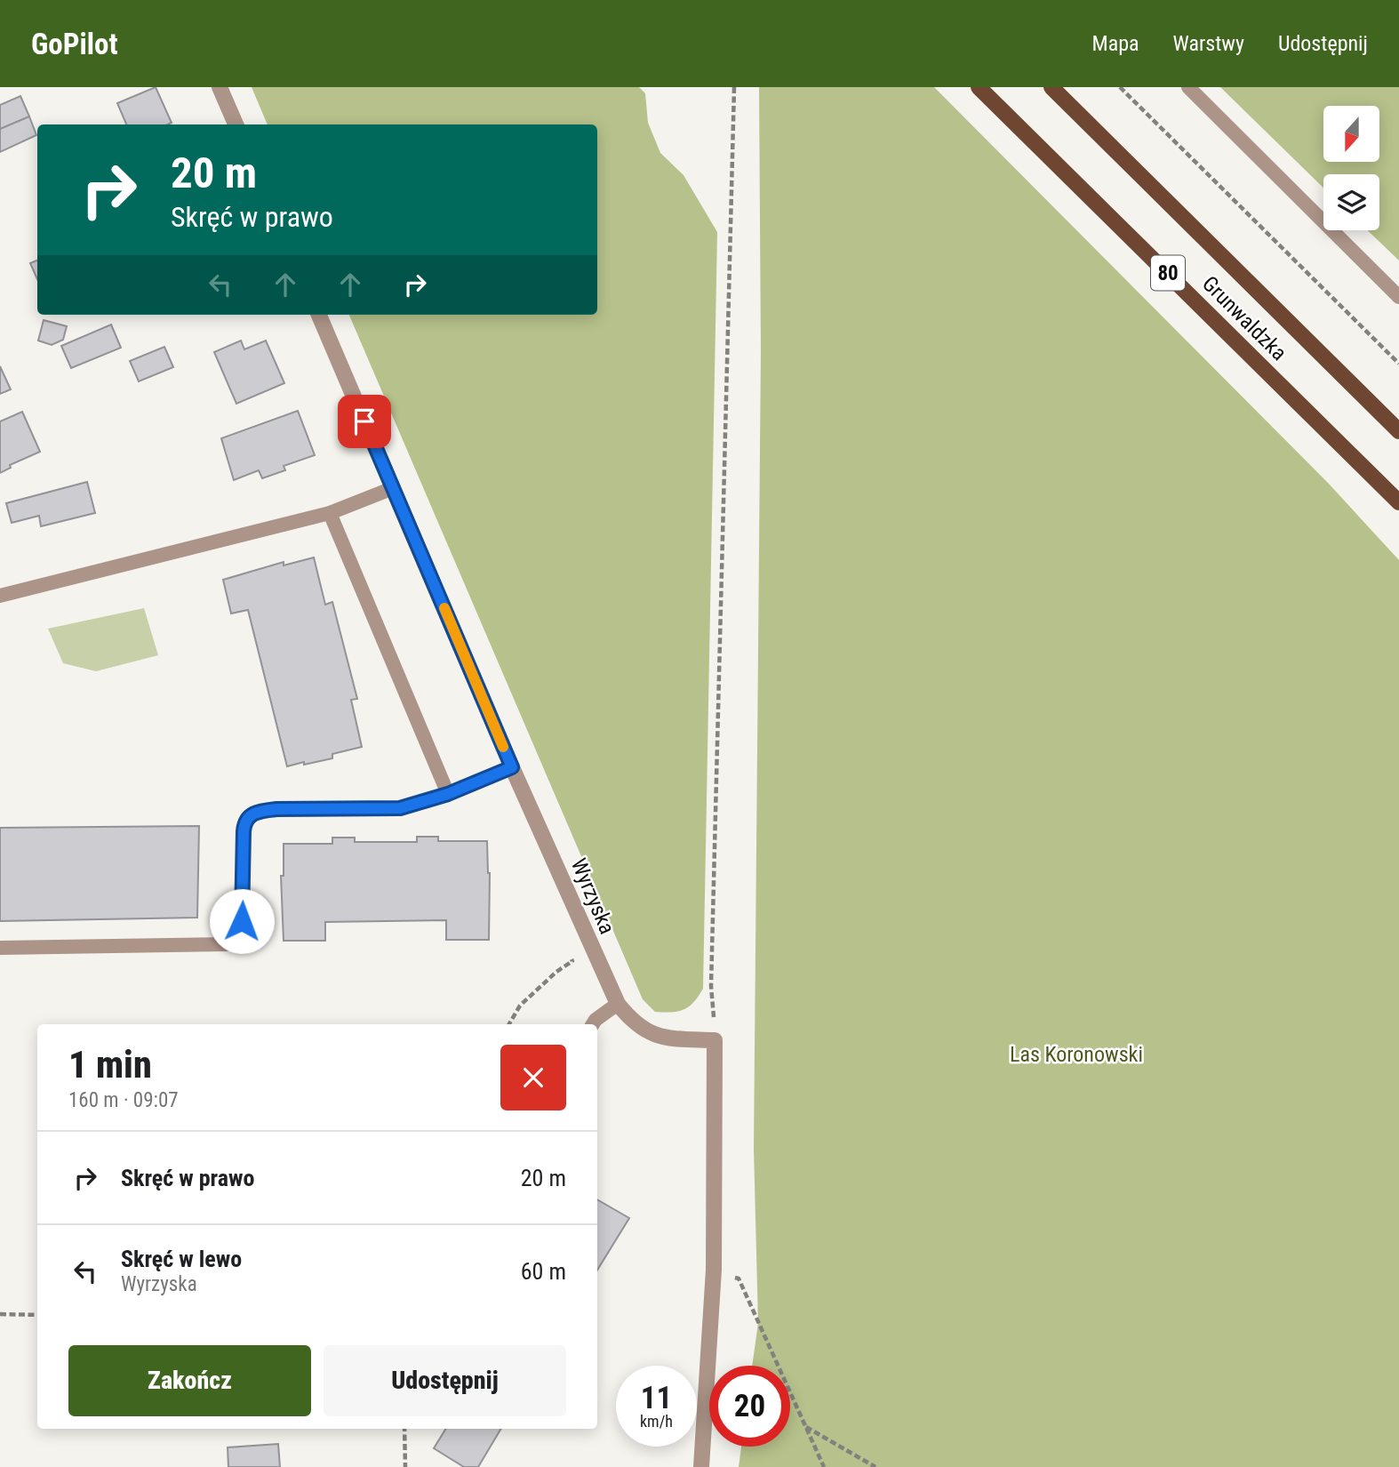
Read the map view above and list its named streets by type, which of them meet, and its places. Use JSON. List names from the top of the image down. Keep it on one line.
{"streets":{"main road":["80","Grunwaldzka"],"street":["Wyrzyska"]},"parks":["Las Koronowski"],"north":"bottom","page":{"header":"GoPilot","nav":["Mapa","Warstwy","Udostępnij"],"turn":["20 m","Skręć w prawo"],"heading":["1 min","160 m · 09:07"],"list":[{"name":"Skręć w prawo","value":"20 m"},{"name":"Skręć w lewo","note":"Wyrzyska","value":"60 m"}],"buttons":["Zakończ","Udostępnij"],"speed":"11 km/h","limit":"20"}}
